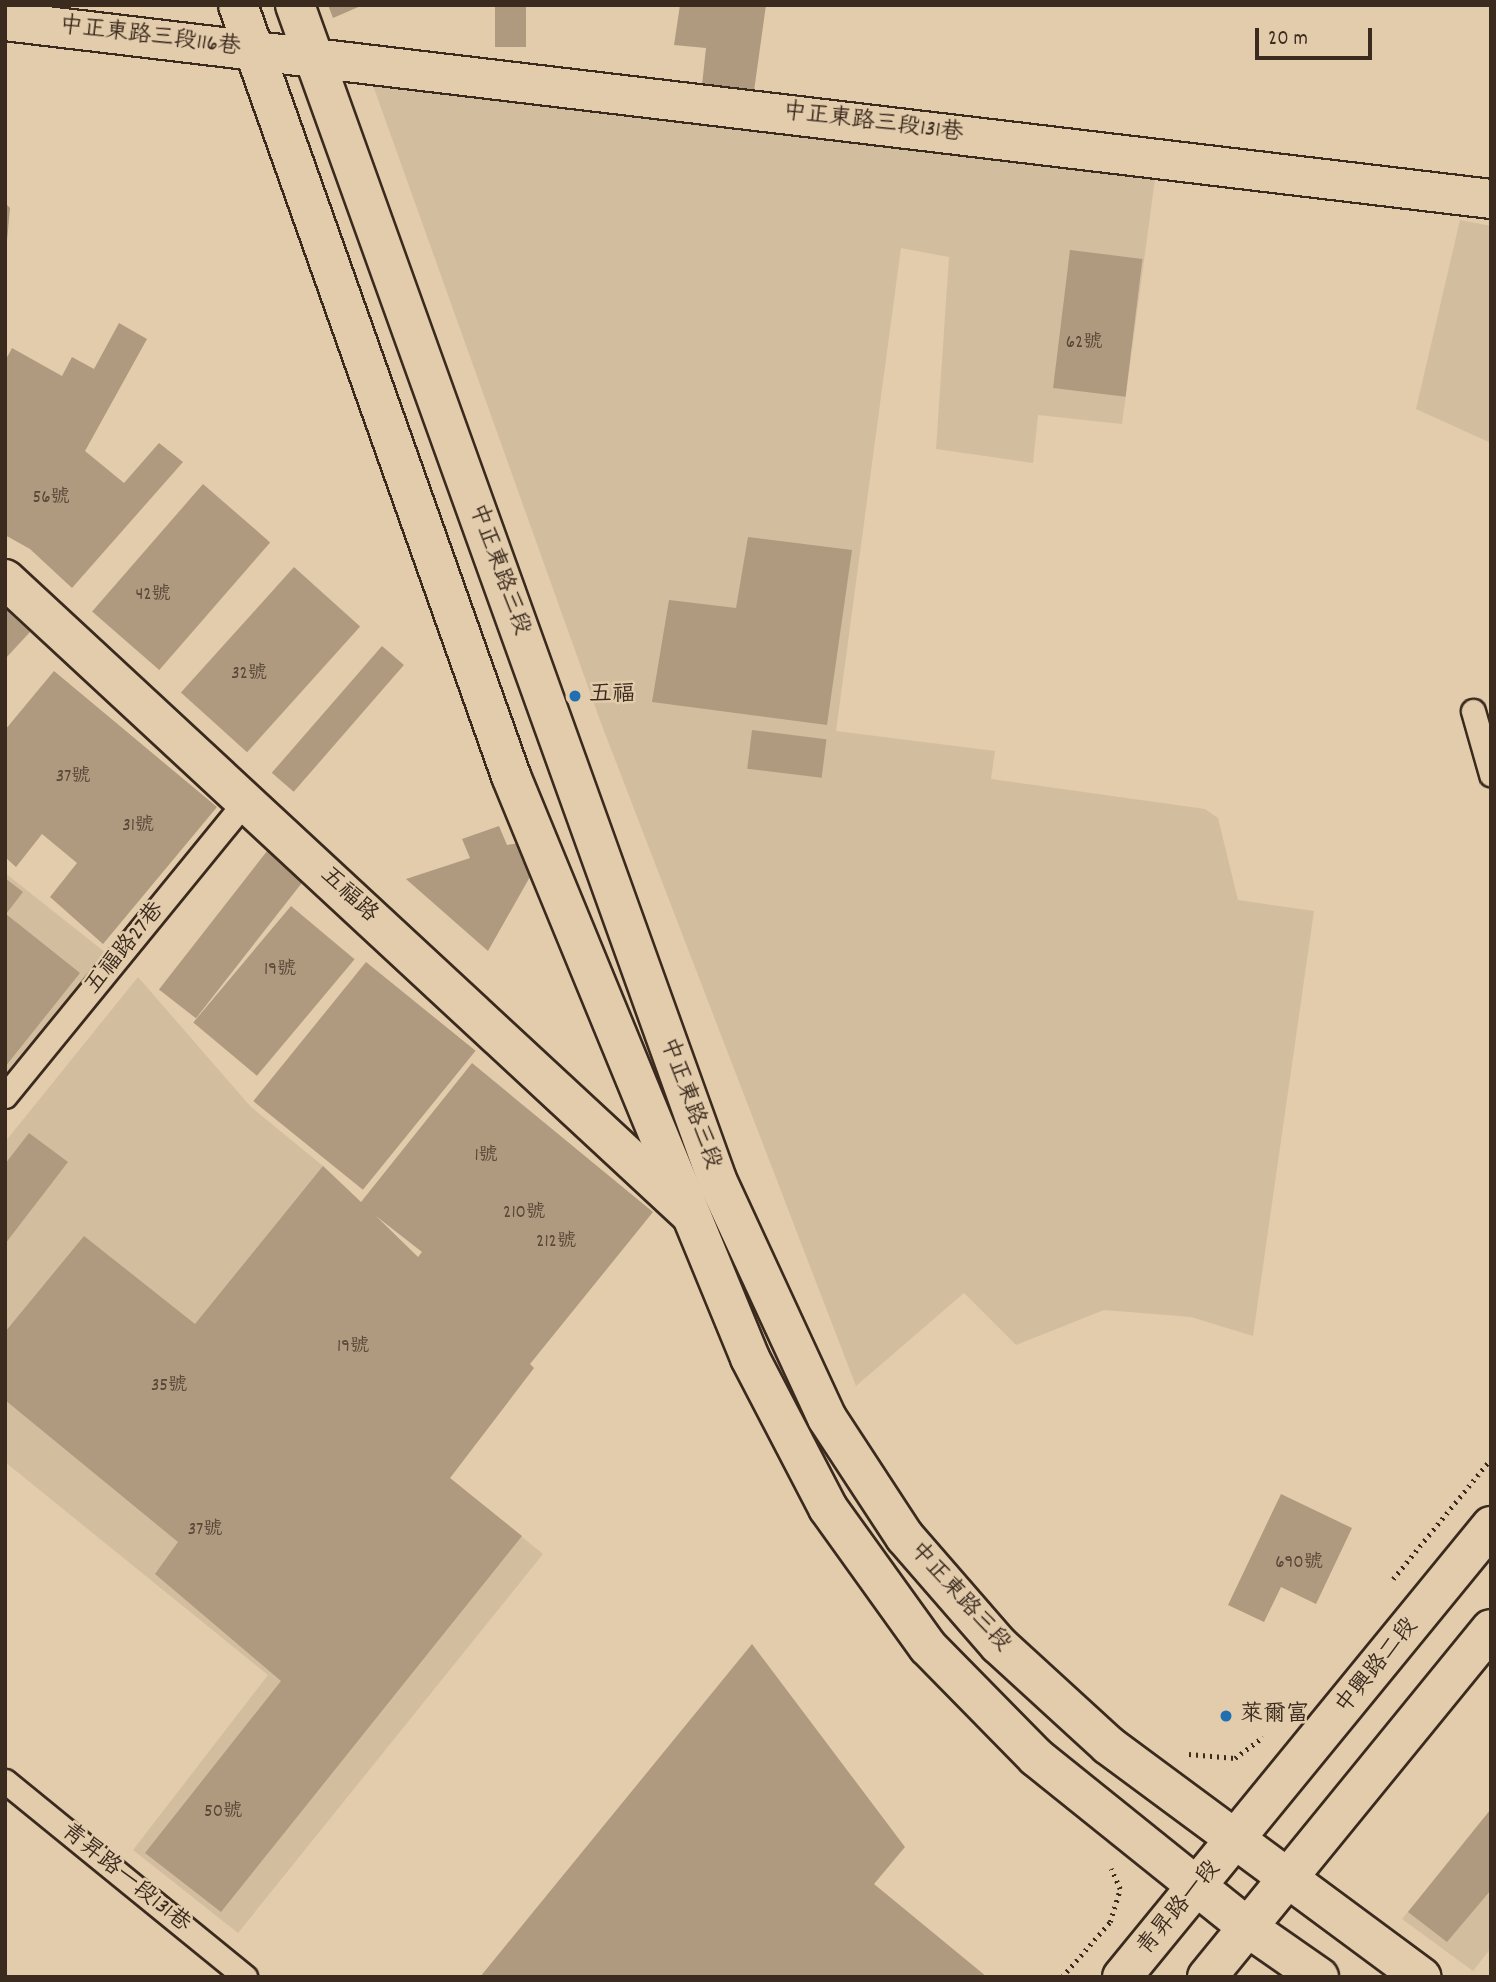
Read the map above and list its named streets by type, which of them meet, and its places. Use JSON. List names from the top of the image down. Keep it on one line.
{"streets":{"main road":["中正東路三段116巷","中正東路三段131巷","中正東路三段","五福路","中興路二段","青昇路一段"],"lane":["五福路27巷","青昇路一段131巷"]},"crossings":[["中正東路三段116巷","中正東路三段131巷"],["中正東路三段116巷","中正東路三段"],["中正東路三段131巷","中正東路三段"],["中正東路三段","五福路"],["中正東路三段","中興路二段"],["中正東路三段","青昇路一段"],["五福路","五福路27巷"],["中興路二段","青昇路一段"]],"places":["五福","萊爾富"],"house_numbers":["62號","56號","42號","32號","37號","31號","19號","1號","210號","212號","19號","35號","37號","690號","50號"],"scale_bar":"20 m"}
